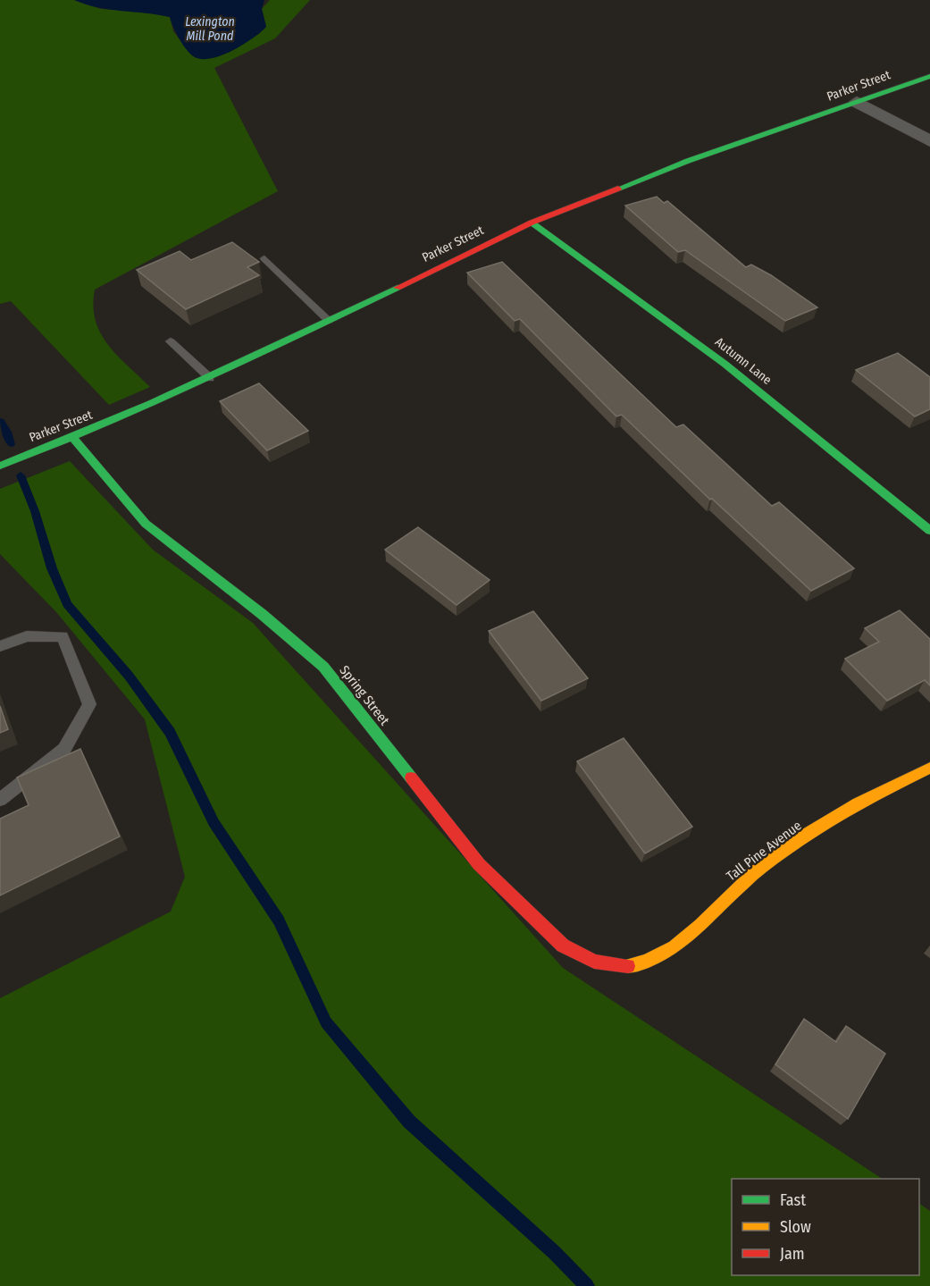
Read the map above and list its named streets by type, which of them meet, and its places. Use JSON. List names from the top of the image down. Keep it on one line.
{"streets":{"street":["Parker Street","Autumn Lane","Spring Street","Tall Pine Avenue"]},"crossings":[["Parker Street","Autumn Lane"],["Parker Street","Spring Street"],["Spring Street","Tall Pine Avenue"]],"water":["Lexington Mill Pond"],"legend":["Fast","Slow","Jam"]}
